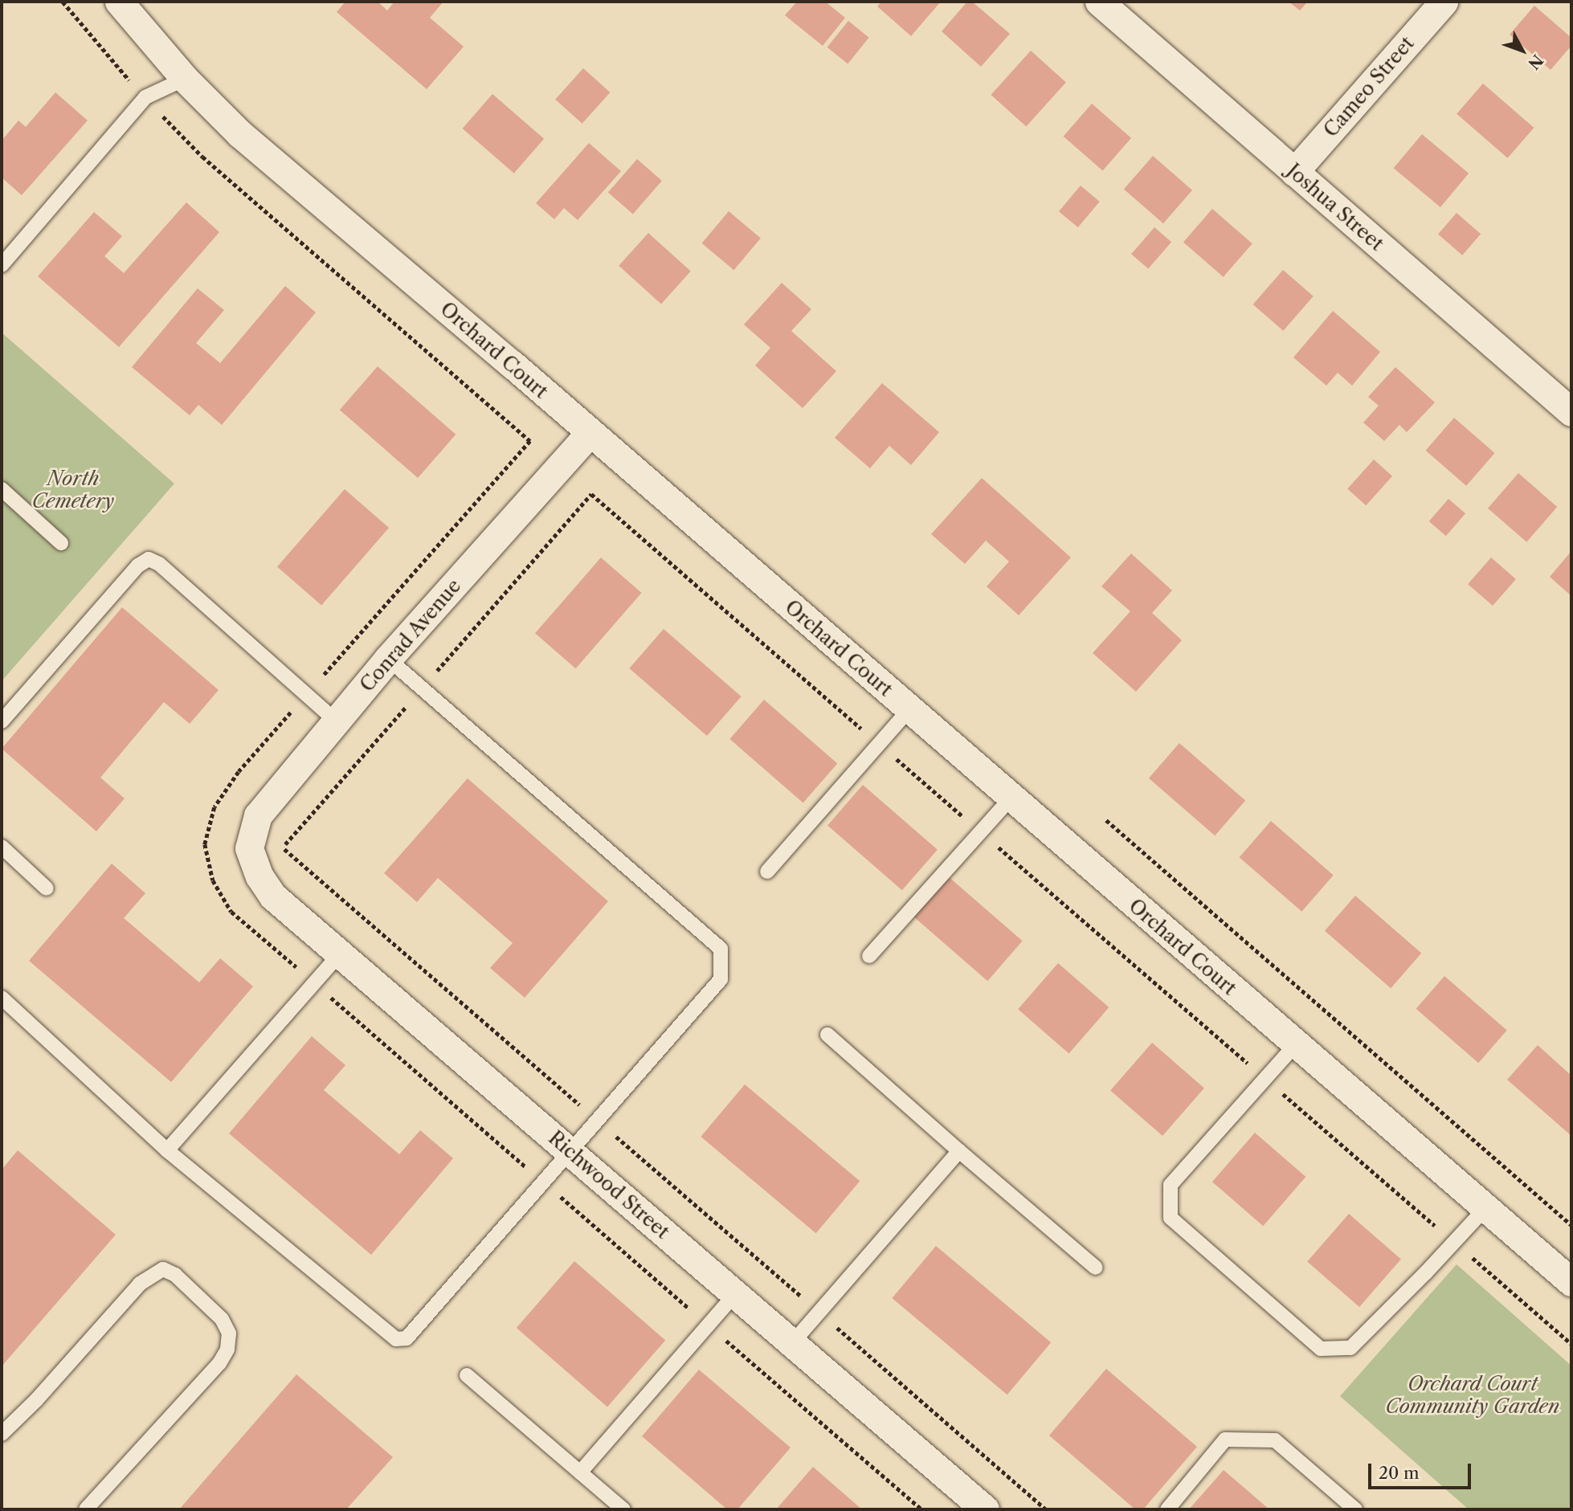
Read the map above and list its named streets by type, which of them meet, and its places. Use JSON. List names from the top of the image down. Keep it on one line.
{"streets":{"street":["Cameo Street","Joshua Street","Orchard Court","Conrad Avenue","Richwood Street"]},"crossings":[["Cameo Street","Joshua Street"],["Orchard Court","Conrad Avenue"],["Conrad Avenue","Richwood Street"]],"parks":["North Cemetery","Orchard Court Community Garden"],"scale_bar":"20 m","north":"bottom right"}
